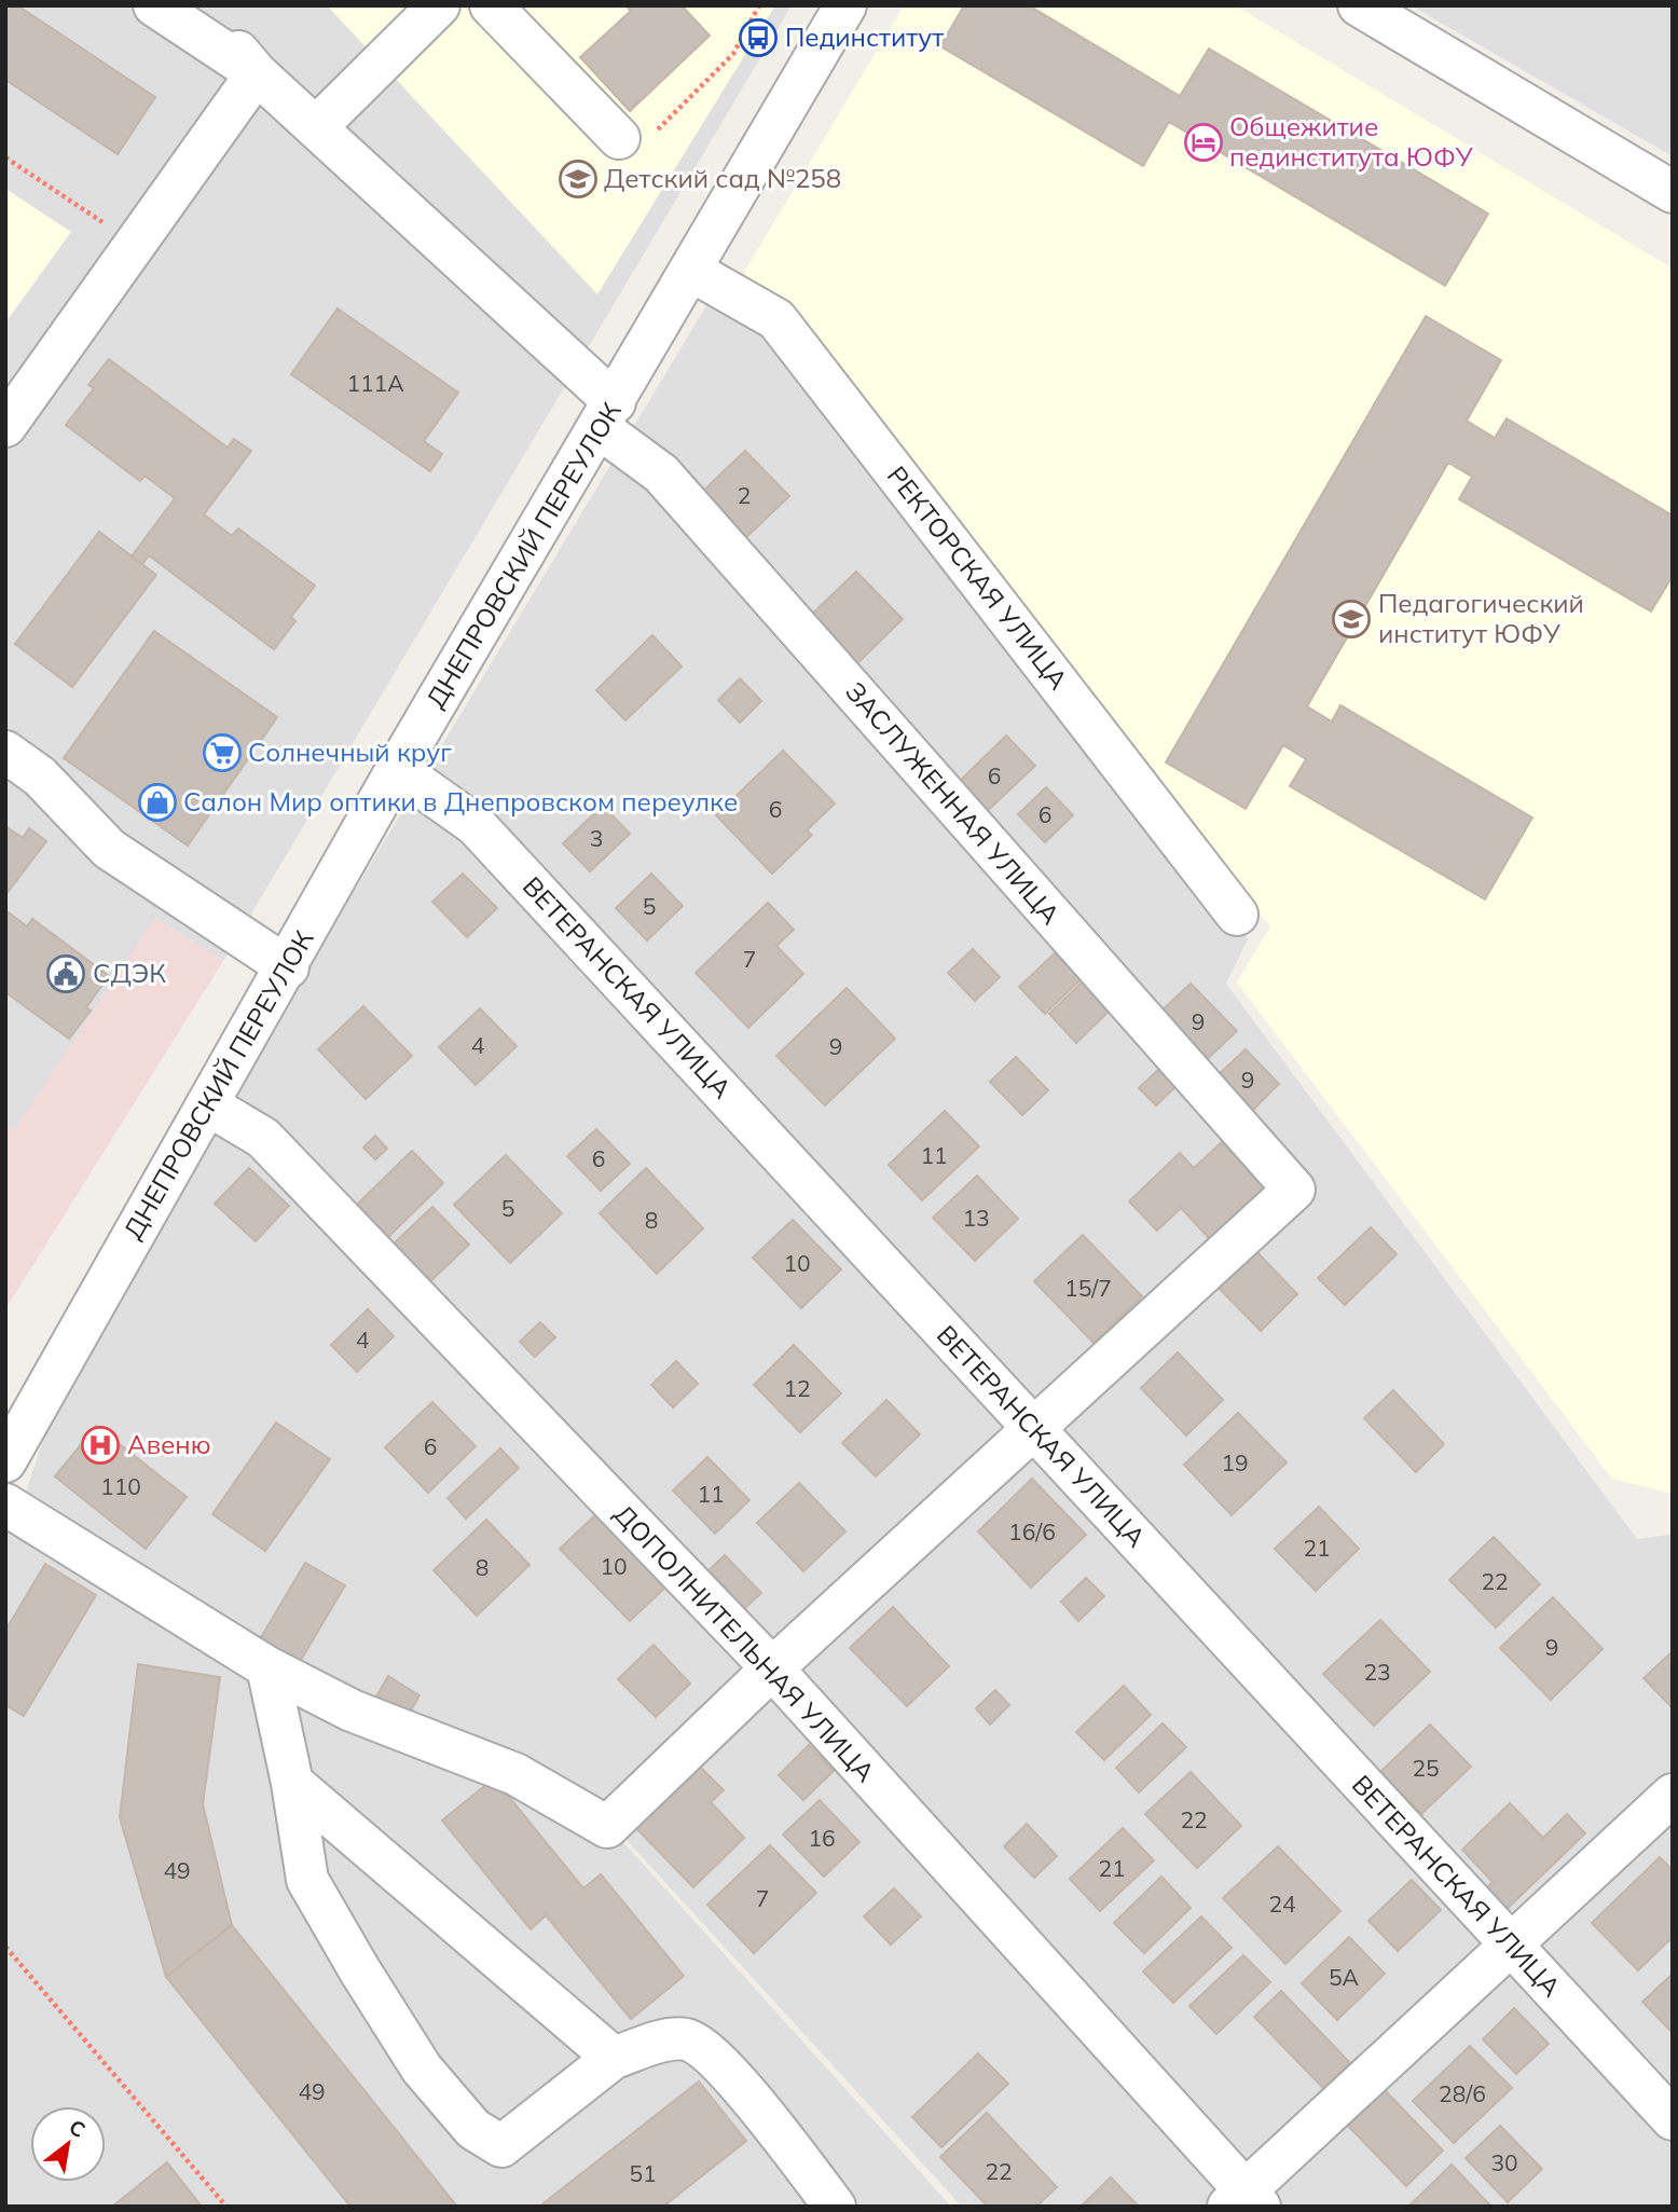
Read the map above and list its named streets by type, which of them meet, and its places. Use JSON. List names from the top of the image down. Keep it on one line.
{"streets":{"street":["ДНЕПРОВСКИЙ ПЕРЕУЛОК","РЕКТОРСКАЯ УЛИЦА","ЗАСЛУЖЕННАЯ УЛИЦА","ВЕТЕРАНСКАЯ УЛИЦА","ДОПОЛНИТЕЛЬНАЯ УЛИЦА"]},"crossings":[["ДНЕПРОВСКИЙ ПЕРЕУЛОК","РЕКТОРСКАЯ УЛИЦА"],["ДНЕПРОВСКИЙ ПЕРЕУЛОК","ЗАСЛУЖЕННАЯ УЛИЦА"],["ДНЕПРОВСКИЙ ПЕРЕУЛОК","ВЕТЕРАНСКАЯ УЛИЦА"],["ДНЕПРОВСКИЙ ПЕРЕУЛОК","ДОПОЛНИТЕЛЬНАЯ УЛИЦА"],["ЗАСЛУЖЕННАЯ УЛИЦА","ВЕТЕРАНСКАЯ УЛИЦА"]],"places":{"bus stop":["Пединститут"],"hotel":["Общежитие пединститута ЮФУ"],"school or university":["Детский сад №258","Педагогический институт ЮФУ"],"supermarket":["Солнечный круг"],"shop":["Салон Мир оптики в Днепровском переулке"],"public building":["СДЭК"],"hospital":["Авеню"]},"house_numbers":["111А","2","6","6","6","3","5","7","9","4","9","9","11","6","5","13","8","10","15/7","4","12","6","19","110","11","16/6","21","10","8","22","9","23","25","22","16","21","49","7","24","5А","49","28/6","30","22","51"],"north":"top right"}
